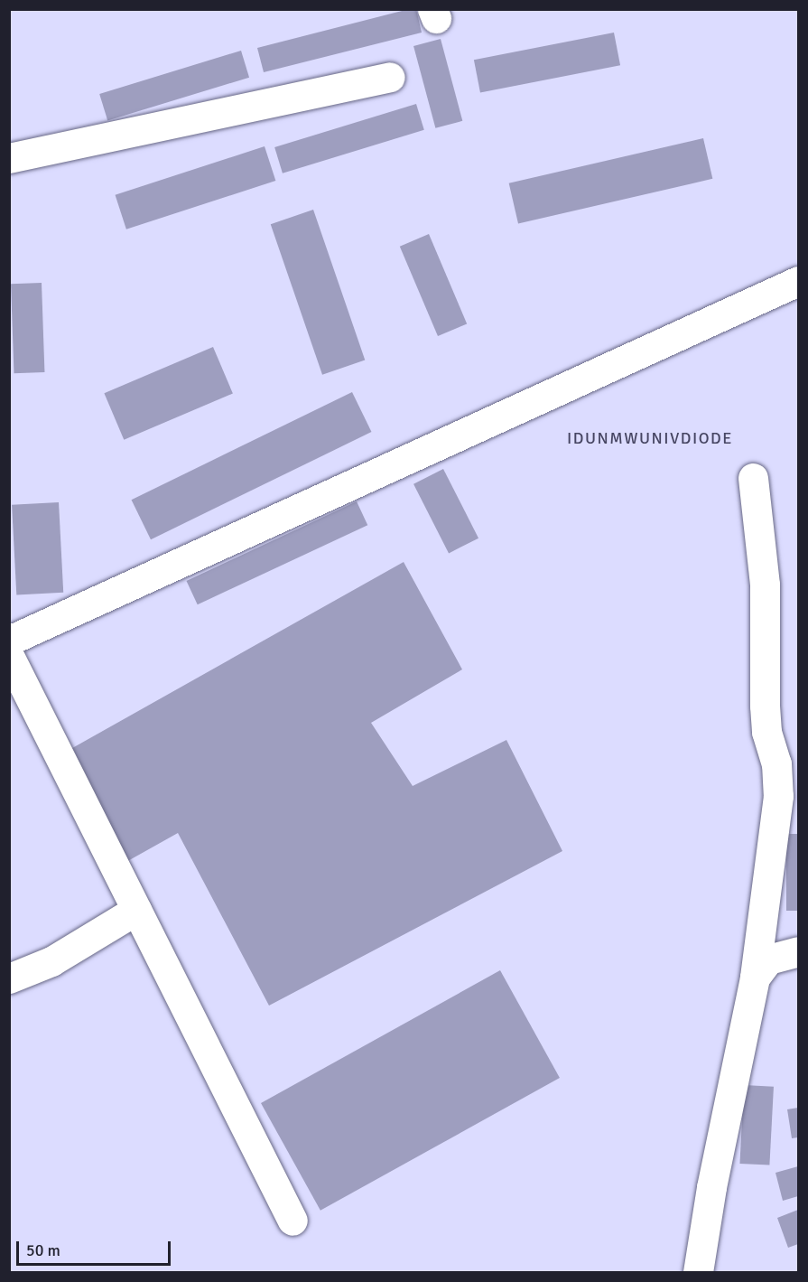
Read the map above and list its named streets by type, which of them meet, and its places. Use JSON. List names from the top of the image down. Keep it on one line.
{"districts":["IDUNMWUNIVDIODE"],"scale_bar":"50 m"}
